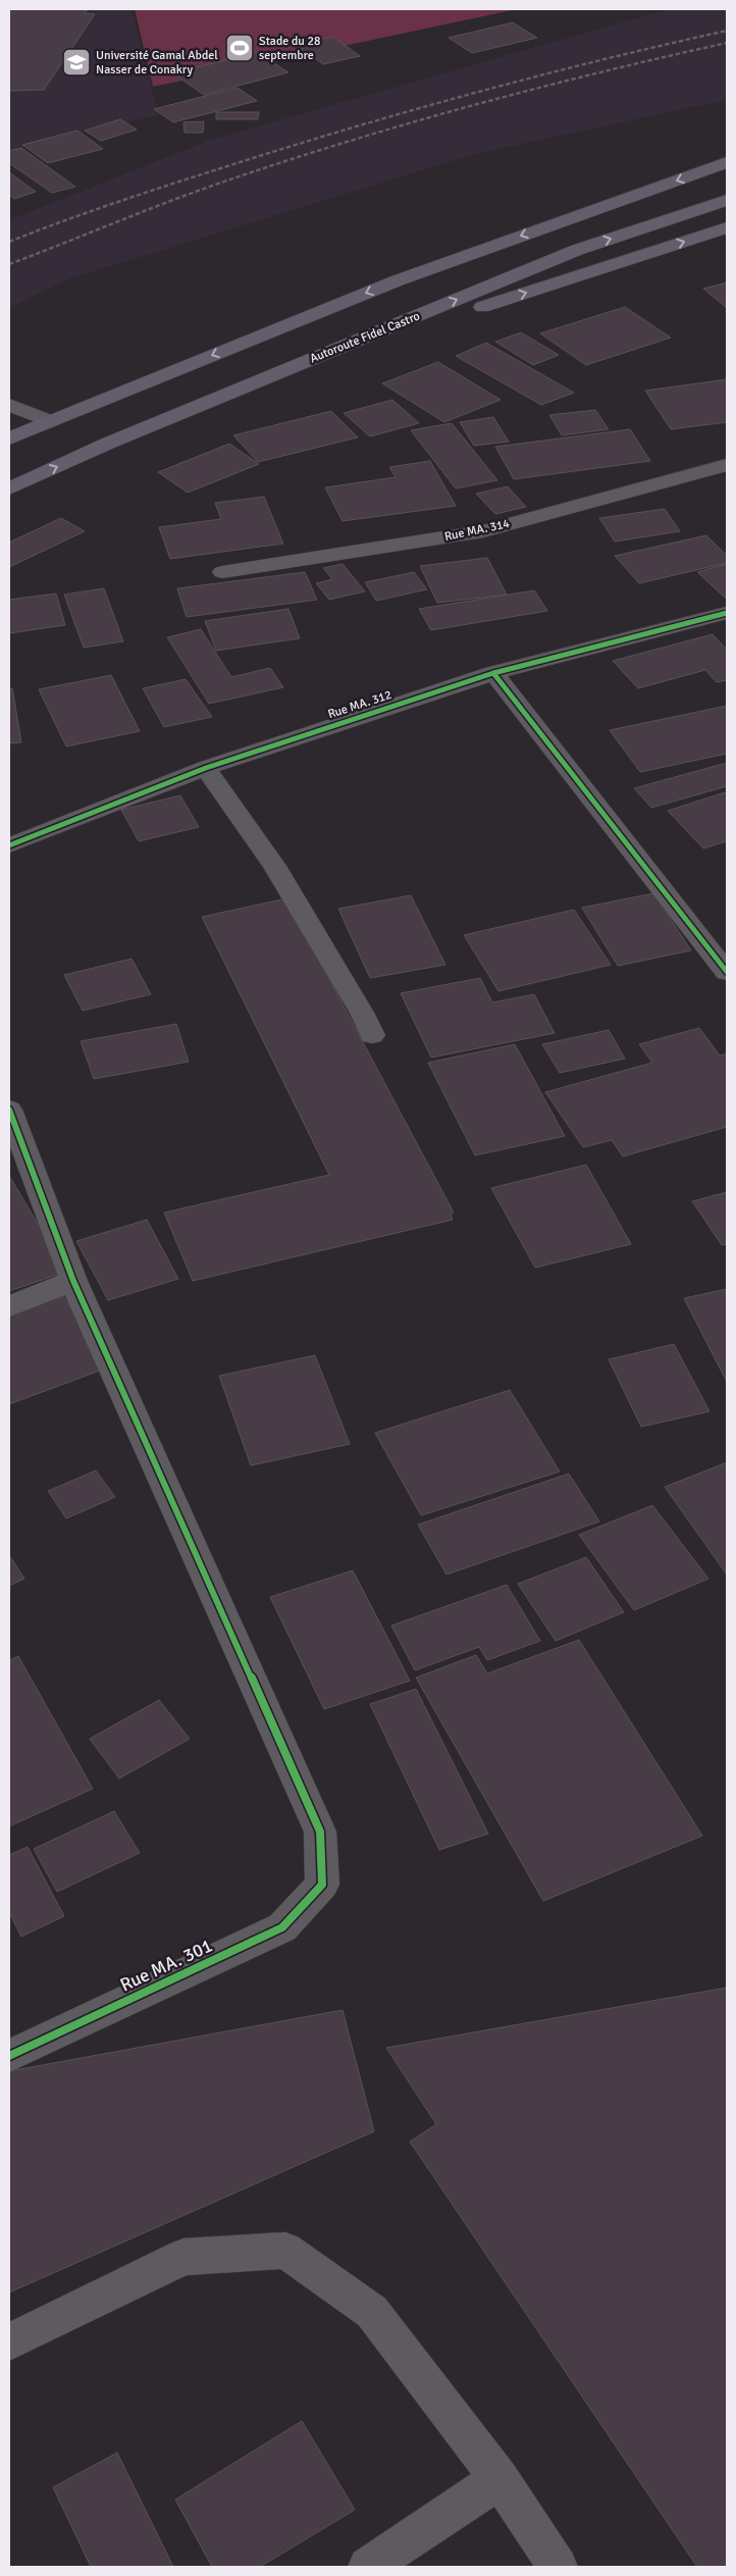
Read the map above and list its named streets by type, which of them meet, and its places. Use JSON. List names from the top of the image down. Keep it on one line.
{"streets":{"highway":["Autoroute Fidel Castro"],"street":["Rue MA. 314","Rue MA. 312","Rue MA. 301"]},"places":{"sports":["Stade du 28 septembre"],"school or university":["Université Gamal Abdel Nasser de Conakry"]}}
